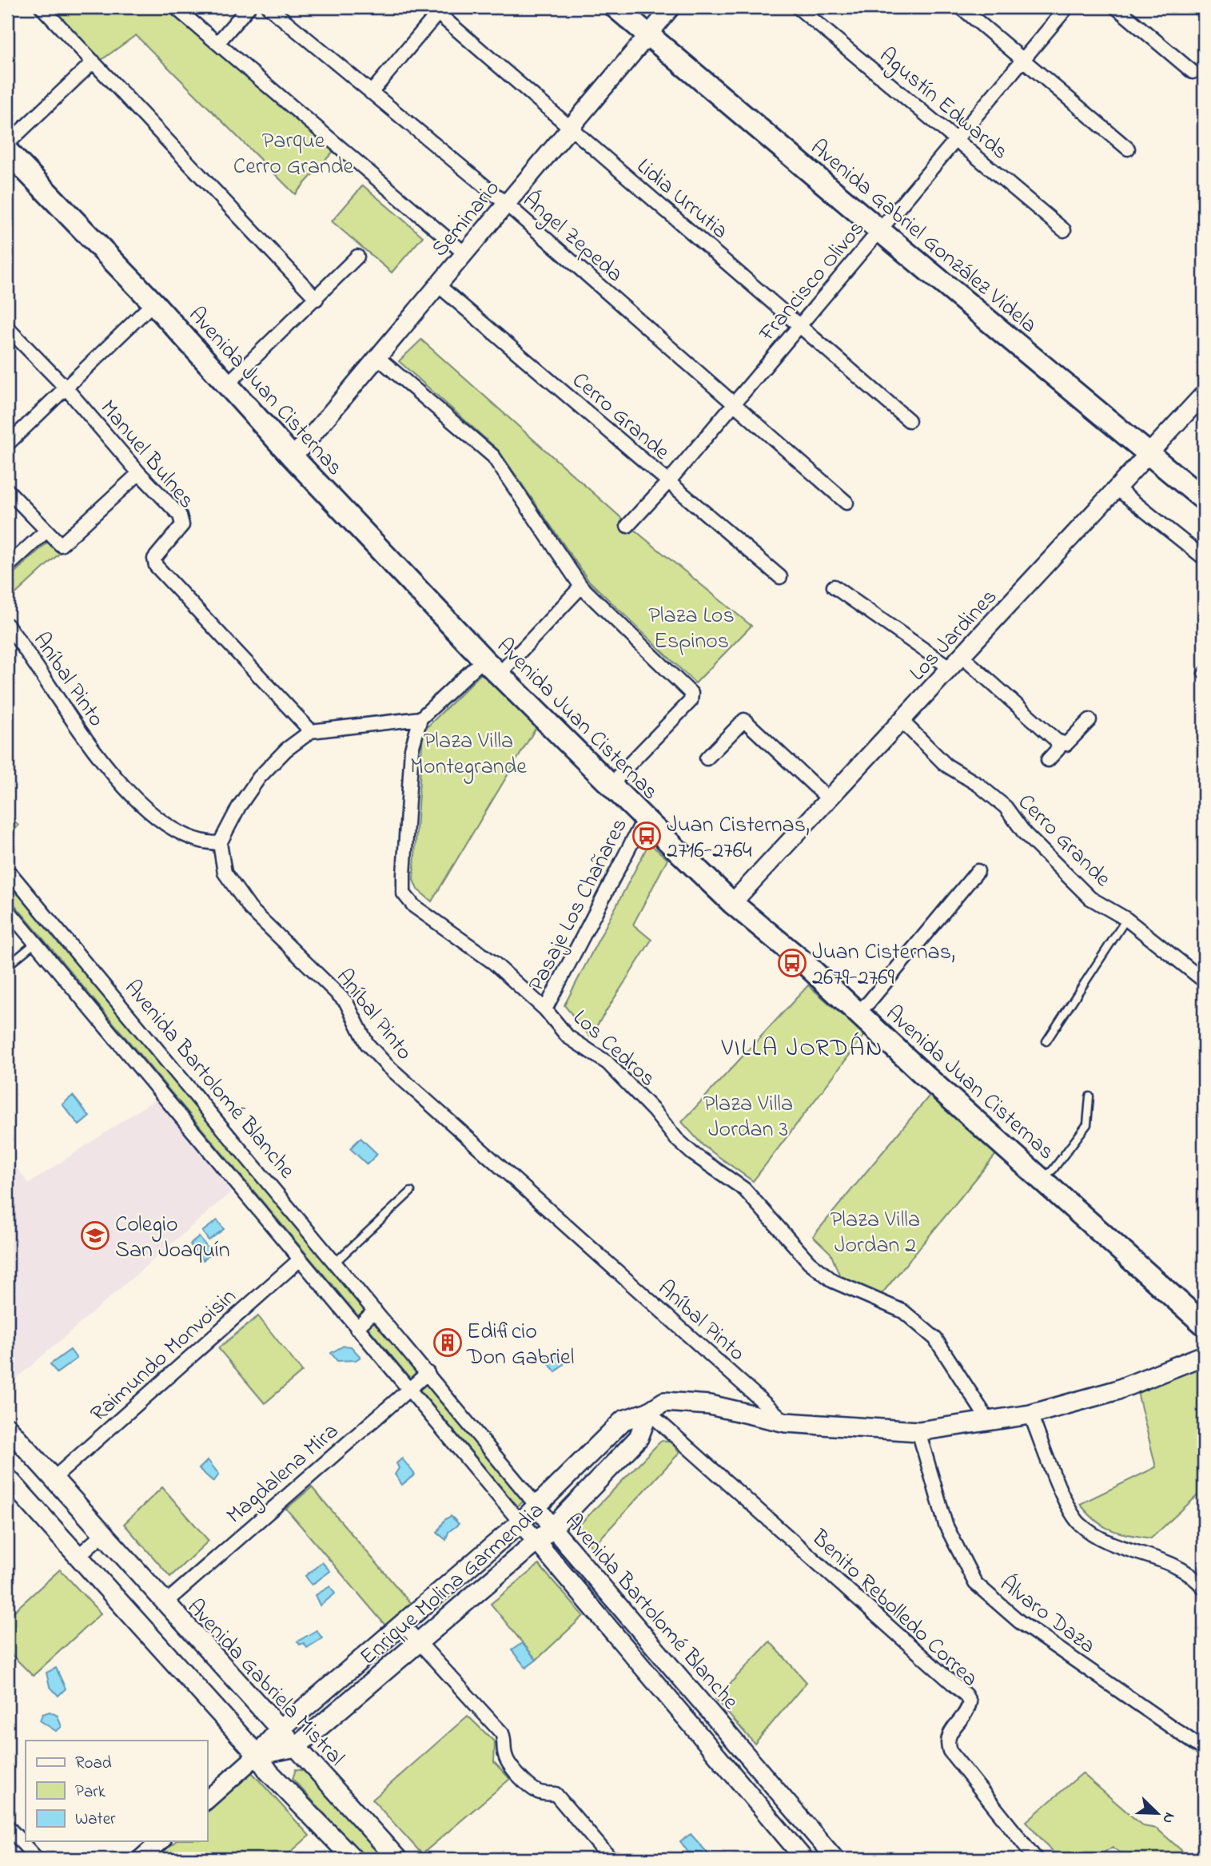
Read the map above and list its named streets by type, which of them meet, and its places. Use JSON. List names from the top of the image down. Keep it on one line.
{"streets":{"main road":["Avenida Gabriel González Videla","Avenida Juan Cisternas","Enrique Molina Garmendia","Avenida Gabriela Mistral"],"street":["Agustín Edwards","Lidia Urrutia","Seminario","Ángel Zepeda","Francisco Olivos","Cerro Grande","Manuel Bulnes","Los Jardines","Aníbal Pinto","Pasaje Los Chañares","Los Cedros","Avenida Bartolomé Blanche","Raimundo Monvoisin","Magdalena Mira","Benito Rebolledo Correa","Álvaro Daza"]},"crossings":[["Agustín Edwards","Francisco Olivos"],["Lidia Urrutia","Seminario"],["Lidia Urrutia","Francisco Olivos"],["Seminario","Avenida Gabriel González Videla"],["Seminario","Ángel Zepeda"],["Seminario","Avenida Juan Cisternas"],["Seminario","Cerro Grande"],["Avenida Gabriel González Videla","Francisco Olivos"],["Avenida Gabriel González Videla","Los Jardines"],["Ángel Zepeda","Francisco Olivos"],["Francisco Olivos","Cerro Grande"],["Avenida Juan Cisternas","Los Jardines"],["Avenida Juan Cisternas","Pasaje Los Chañares"],["Cerro Grande","Los Jardines"],["Aníbal Pinto","Enrique Molina Garmendia"],["Pasaje Los Chañares","Los Cedros"],["Los Cedros","Enrique Molina Garmendia"],["Avenida Bartolomé Blanche","Raimundo Monvoisin"],["Avenida Bartolomé Blanche","Magdalena Mira"],["Avenida Bartolomé Blanche","Enrique Molina Garmendia"],["Raimundo Monvoisin","Avenida Gabriela Mistral"],["Magdalena Mira","Avenida Gabriela Mistral"],["Enrique Molina Garmendia","Benito Rebolledo Correa"],["Enrique Molina Garmendia","Álvaro Daza"],["Enrique Molina Garmendia","Avenida Gabriela Mistral"]],"districts":["VILLA JORDÁN"],"parks":["Parque Cerro Grande","Plaza Los Espinos","Plaza Villa Montegrande","Plaza Villa Jordan 3","Plaza Villa Jordan 2"],"places":{"bus stop":["Juan Cisternas, 2716-2764","Juan Cisternas, 2679-2769"],"school or university":["Colegio San Joaquín"],"building":["Edificio Don Gabriel"]},"legend":["Road","Park","Water"],"north":"bottom right"}
